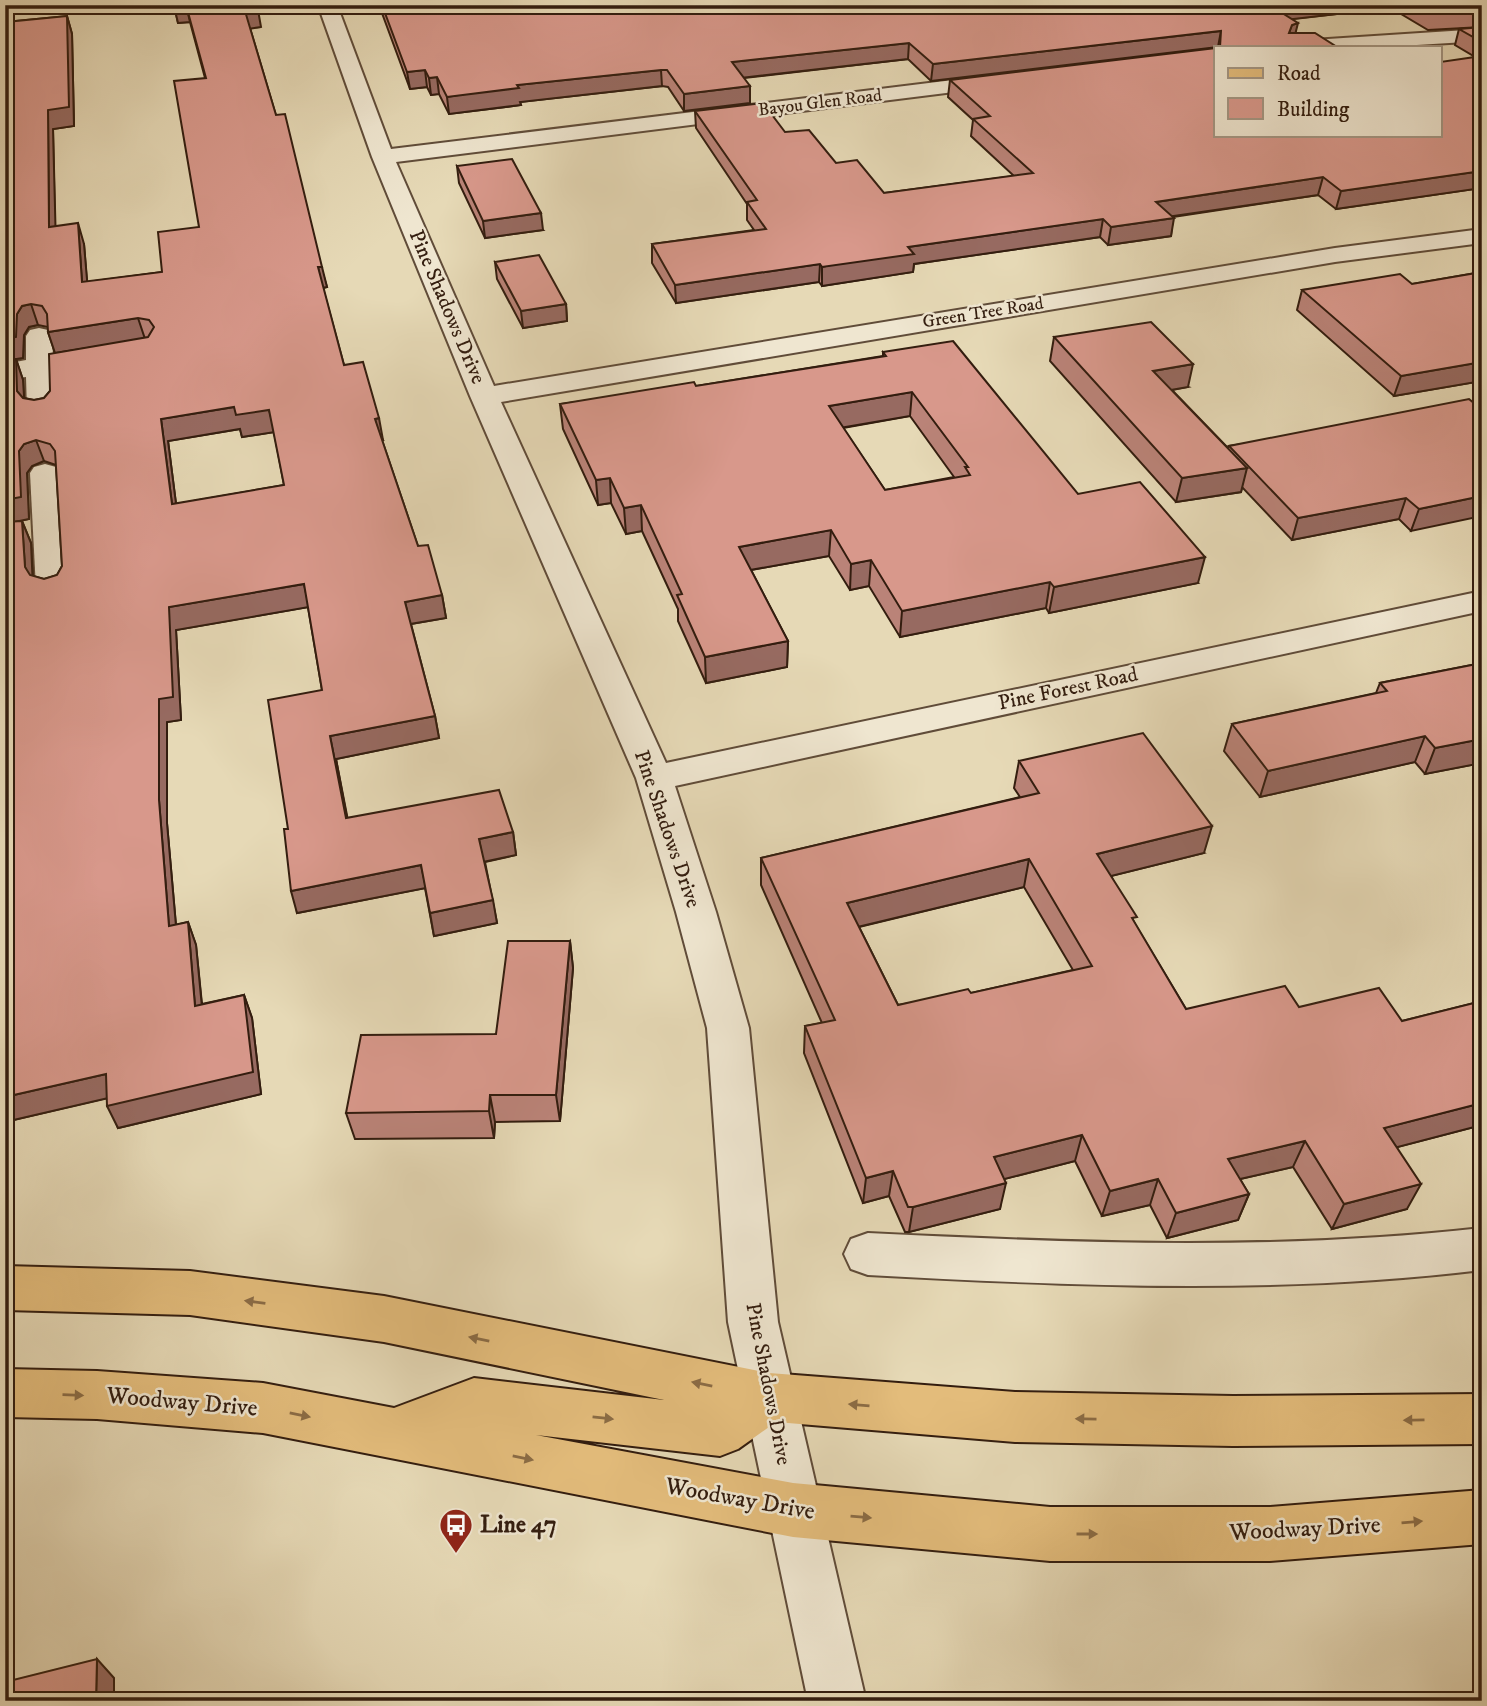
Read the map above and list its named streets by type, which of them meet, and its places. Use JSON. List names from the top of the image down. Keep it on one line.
{"streets":{"main road":["Woodway Drive"],"street":["Bayou Glen Road","Pine Shadows Drive","Green Tree Road","Pine Forest Road"]},"crossings":[["Bayou Glen Road","Pine Shadows Drive"],["Pine Shadows Drive","Green Tree Road"],["Pine Shadows Drive","Pine Forest Road"],["Pine Shadows Drive","Woodway Drive"]],"places":{"bus stop":["Line 47"]},"legend":["Road","Building"]}
